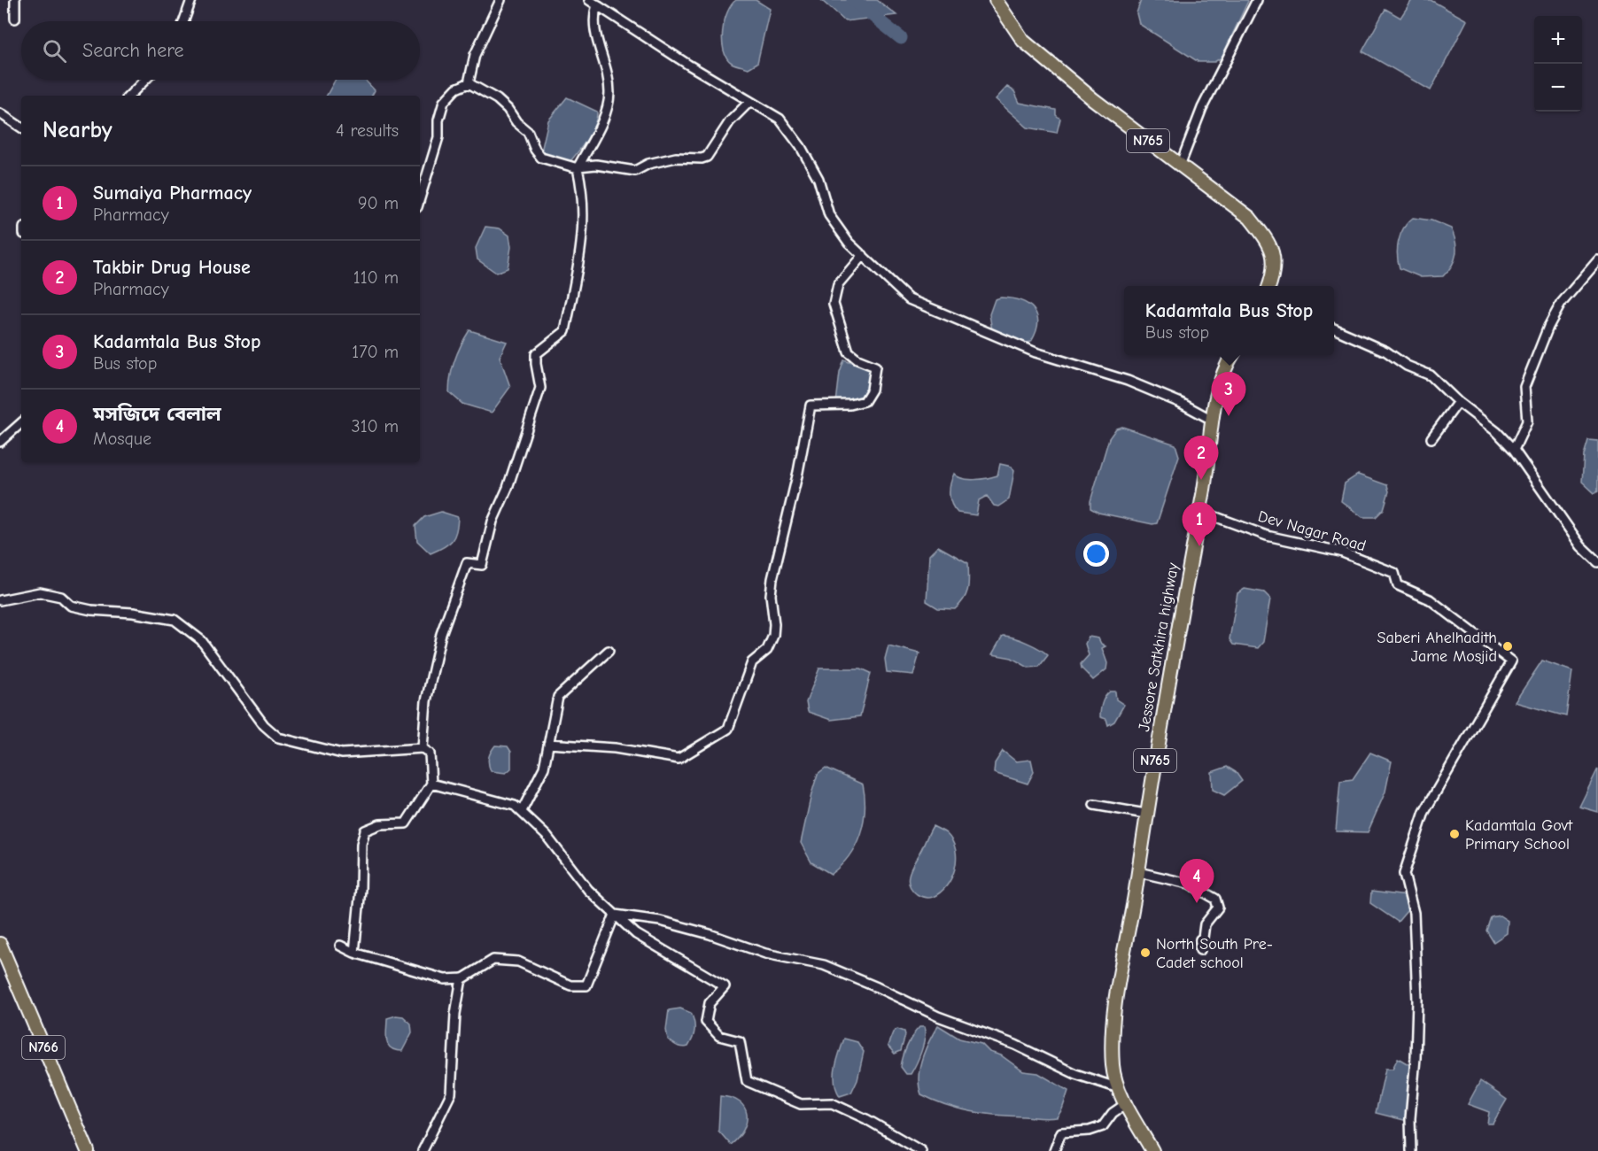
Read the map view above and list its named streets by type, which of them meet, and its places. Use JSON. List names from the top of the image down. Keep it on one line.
{"streets":{"highway":["N765","Jessore Satkhira highway","N766"],"street":["Dev Nagar Road"]},"crossings":[["Dev Nagar Road","Jessore Satkhira highway"]],"places":["Saberi Ahelhadith Jame Mosjid","Kadamtala Govt Primary School","North South Pre- Cadet school"],"page":{"map_buttons":["+","−"],"search":"Search here","heading":["Nearby","4 results"],"list":[{"mark":"1","name":"Sumaiya Pharmacy","note":"Pharmacy","value":"90 m"},{"mark":"2","name":"Takbir Drug House","note":"Pharmacy","value":"110 m"},{"mark":"3","name":"Kadamtala Bus Stop","note":"Bus stop","value":"170 m"},{"mark":"4","name":"মসজিদে বেলাল","note":"Mosque","value":"310 m"}],"popup":["Kadamtala Bus Stop","Bus stop"],"pins":["3","2","1","4"]}}
